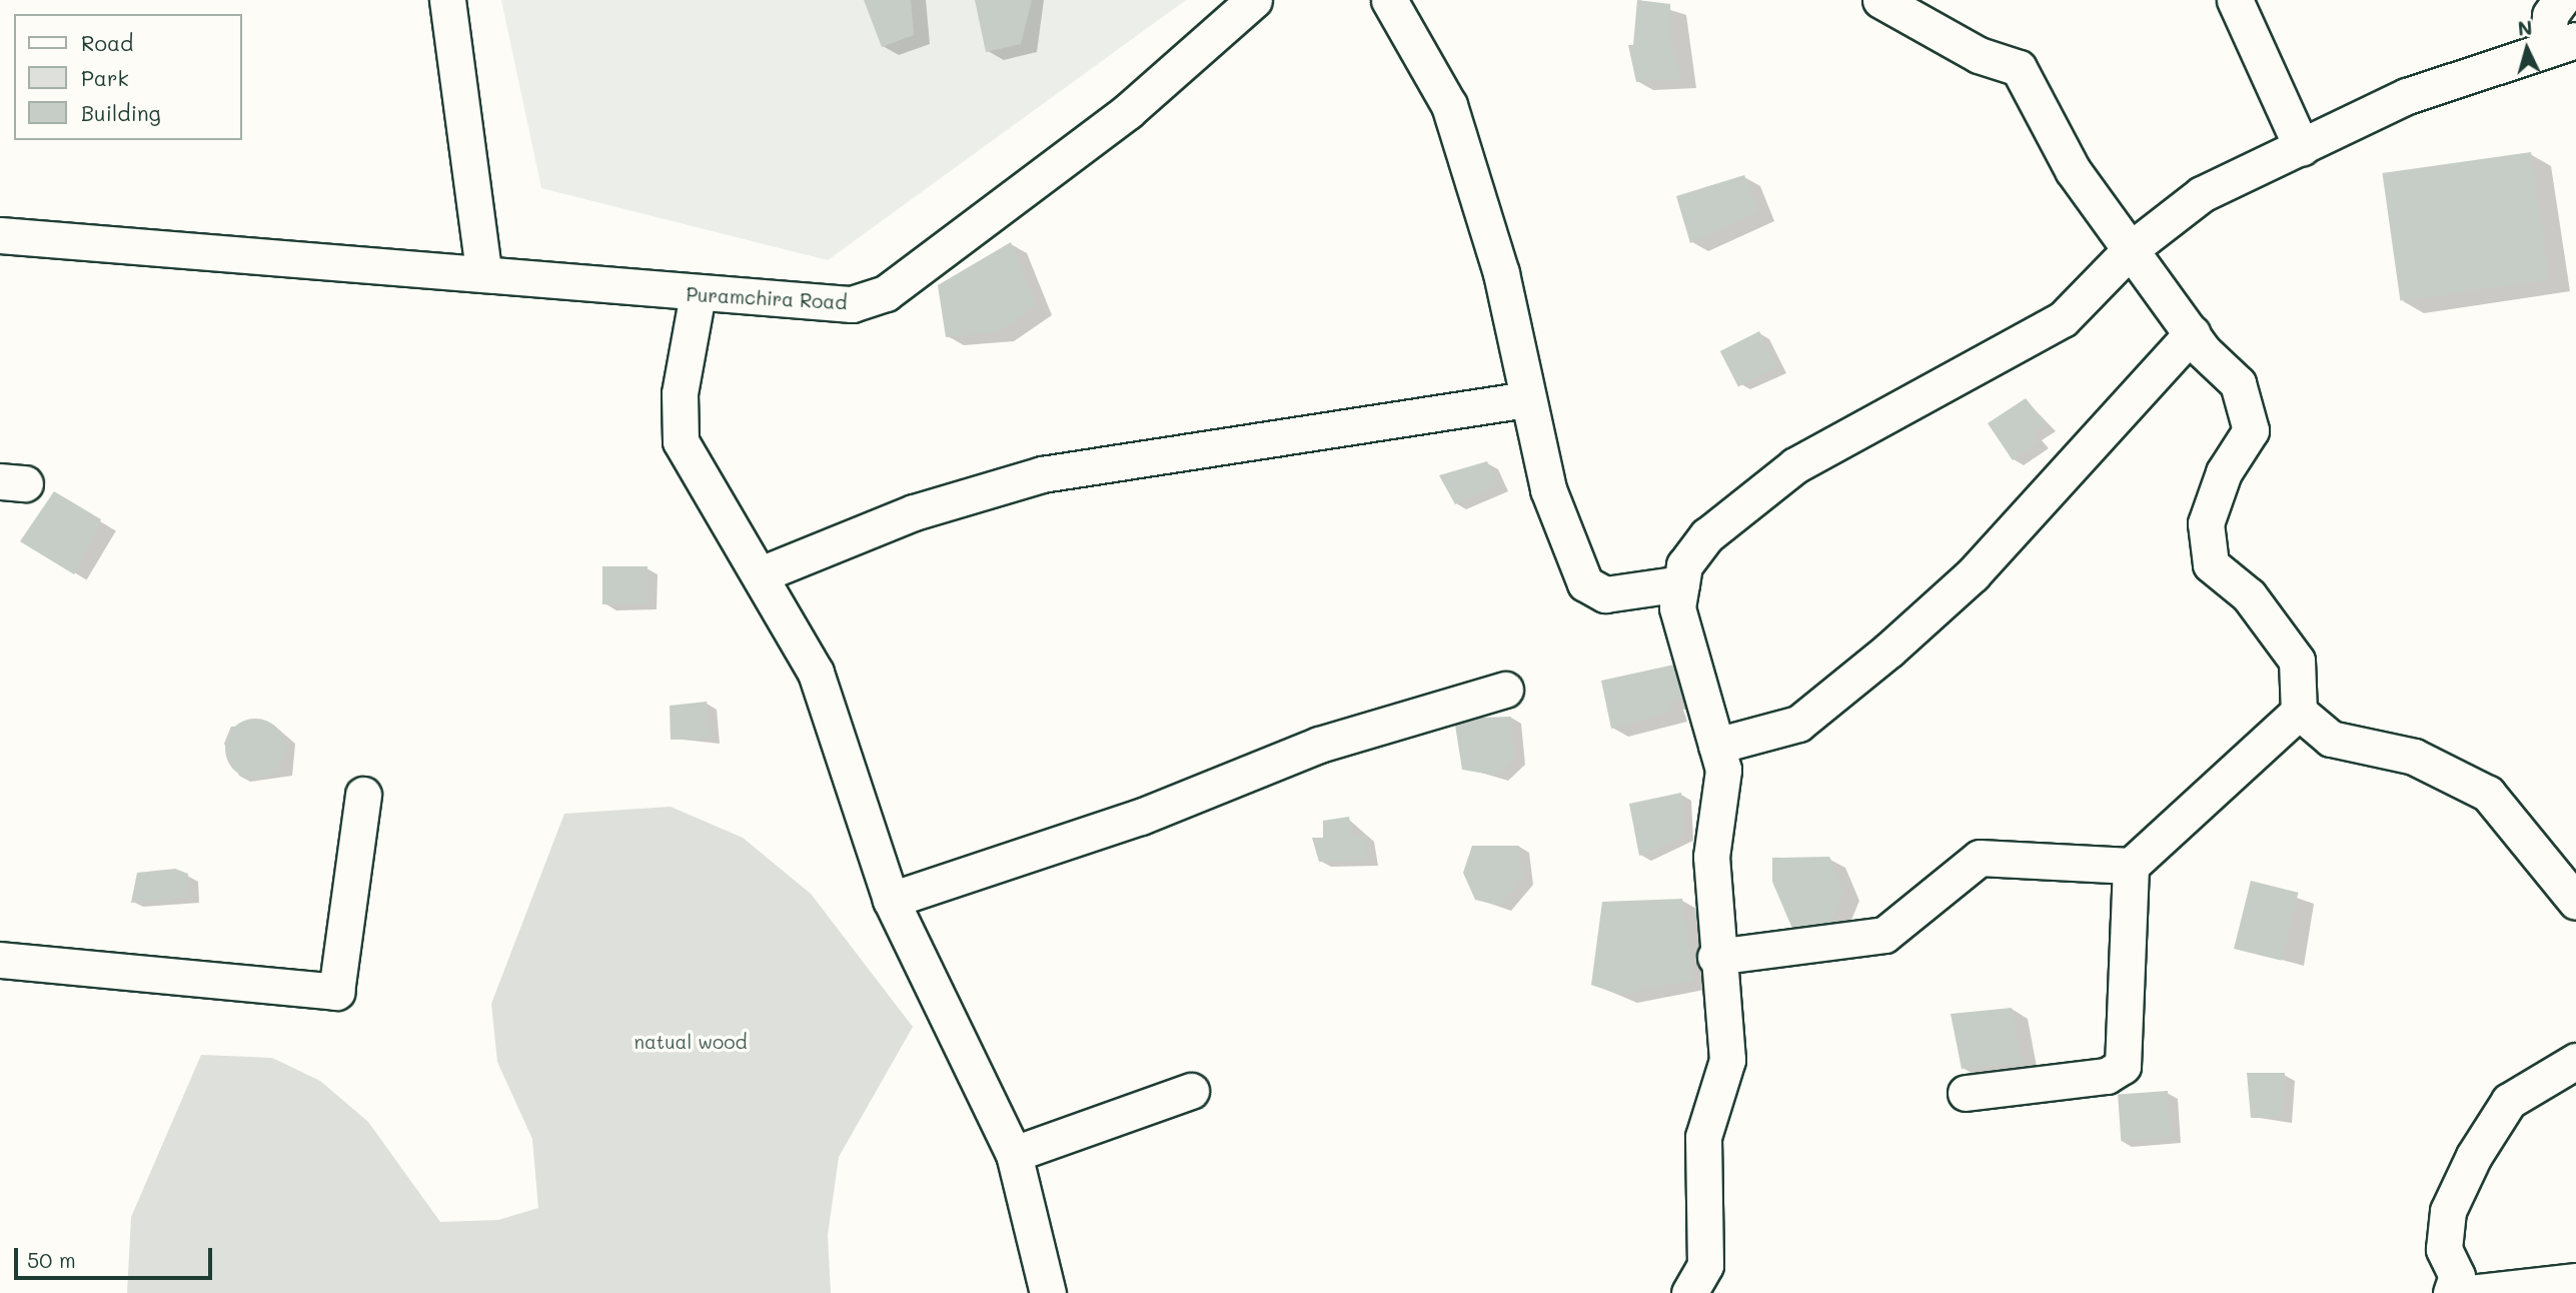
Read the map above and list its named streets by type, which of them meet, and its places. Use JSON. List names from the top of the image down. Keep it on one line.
{"streets":{"street":["Puramchira Road"]},"parks":["natual wood"],"legend":["Road","Park","Building"],"scale_bar":"50 m","north":"top"}
